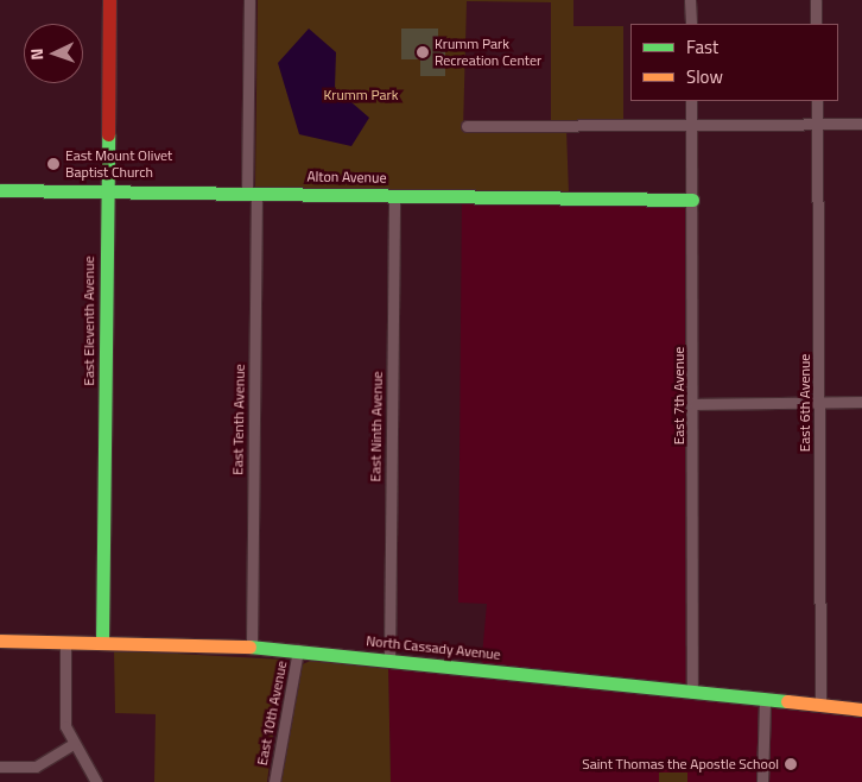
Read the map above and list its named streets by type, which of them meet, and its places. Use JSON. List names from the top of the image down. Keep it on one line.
{"streets":{"street":["Alton Avenue","East Eleventh Avenue","East 7th Avenue","East 6th Avenue","East Tenth Avenue","East Ninth Avenue","North Cassady Avenue","East 10th Avenue"]},"crossings":[["Alton Avenue","East Eleventh Avenue"],["Alton Avenue","East 7th Avenue"],["Alton Avenue","East Tenth Avenue"],["Alton Avenue","East Ninth Avenue"],["East Eleventh Avenue","North Cassady Avenue"],["East 7th Avenue","North Cassady Avenue"],["East 6th Avenue","North Cassady Avenue"],["East Tenth Avenue","North Cassady Avenue"],["East Ninth Avenue","North Cassady Avenue"],["North Cassady Avenue","East 10th Avenue"]],"parks":["Krumm Park"],"places":["Krumm Park Recreation Center","East Mount Olivet Baptist Church","Saint Thomas the Apostle School"],"legend":["Fast","Slow"],"north":"left"}
